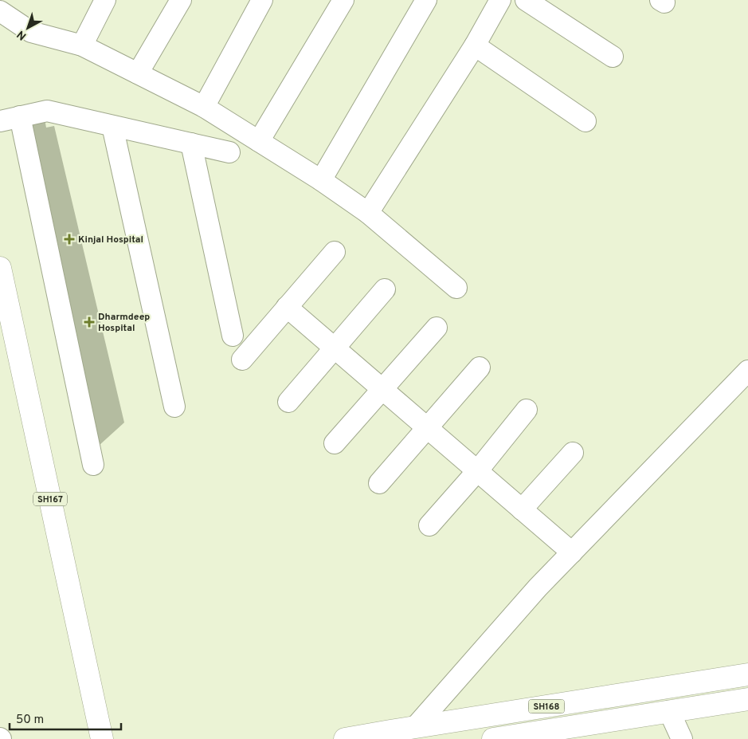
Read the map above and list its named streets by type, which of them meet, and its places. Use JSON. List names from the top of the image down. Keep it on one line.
{"streets":{"main road":["SH167","SH168"]},"places":{"health":["Kinjal Hospital","Dharmdeep Hospital"]},"scale_bar":"50 m","north":"bottom left"}
